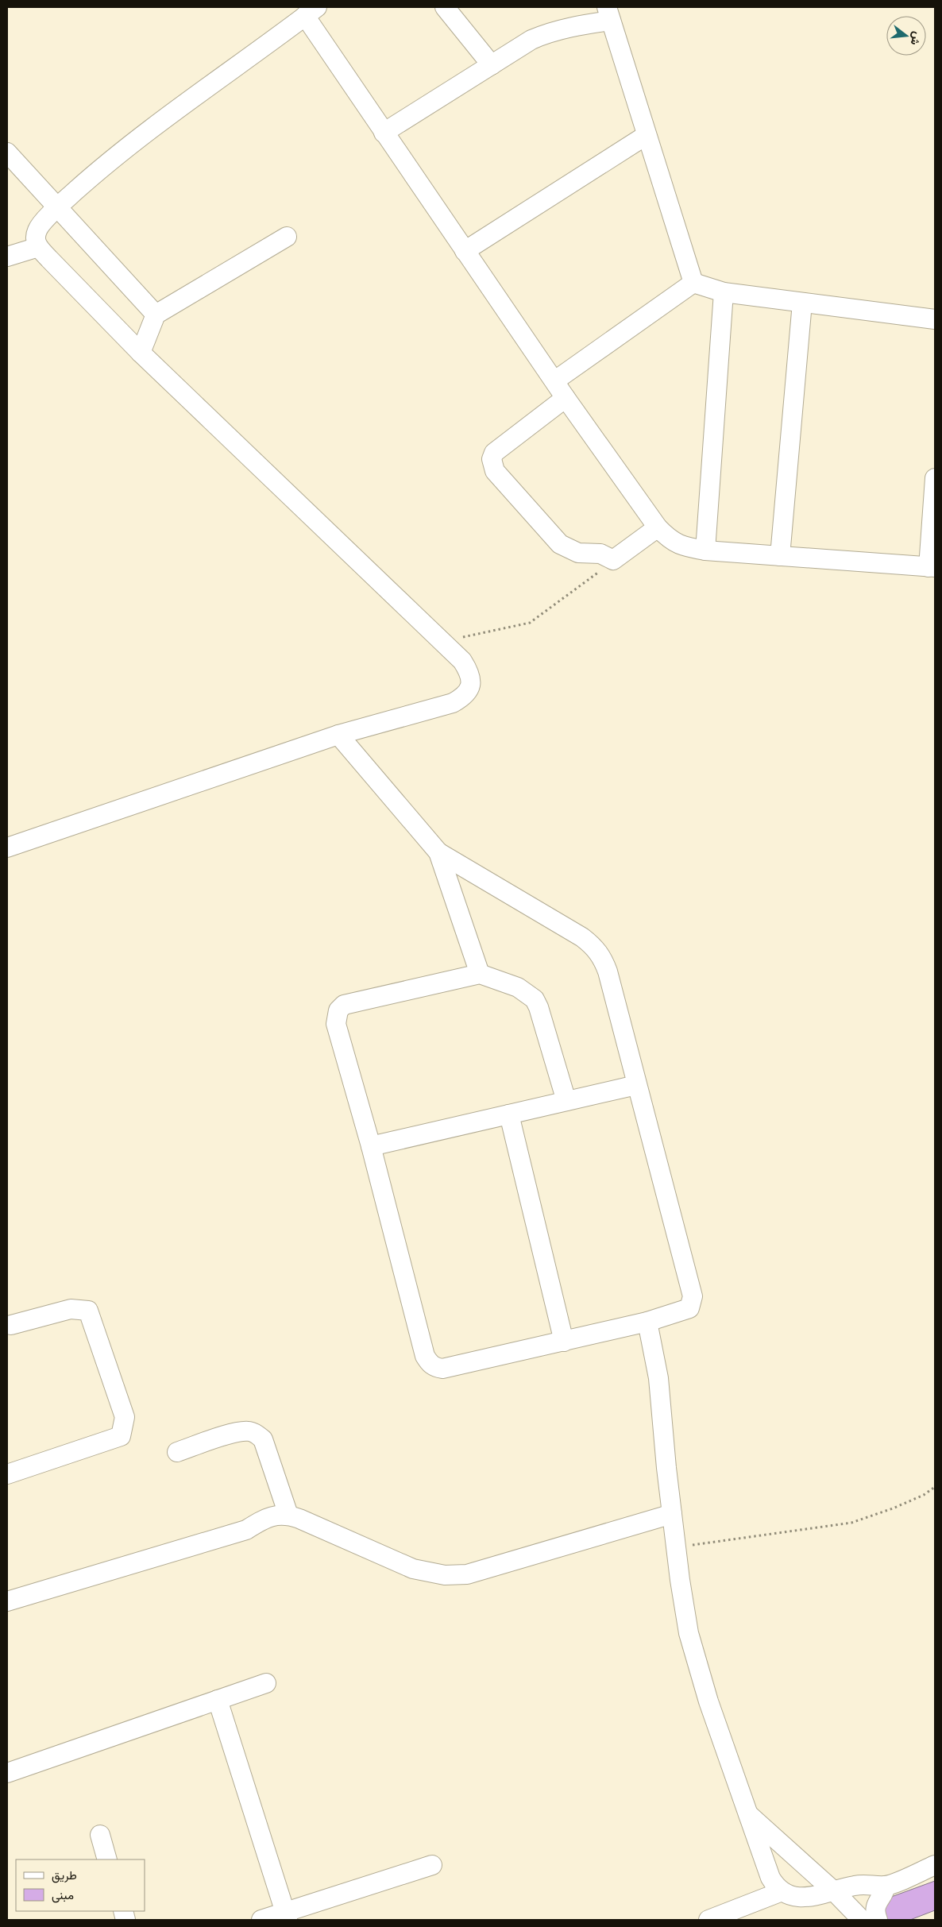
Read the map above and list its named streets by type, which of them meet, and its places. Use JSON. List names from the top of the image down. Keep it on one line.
{"legend":["طريق","مبنى"],"north":"right"}
